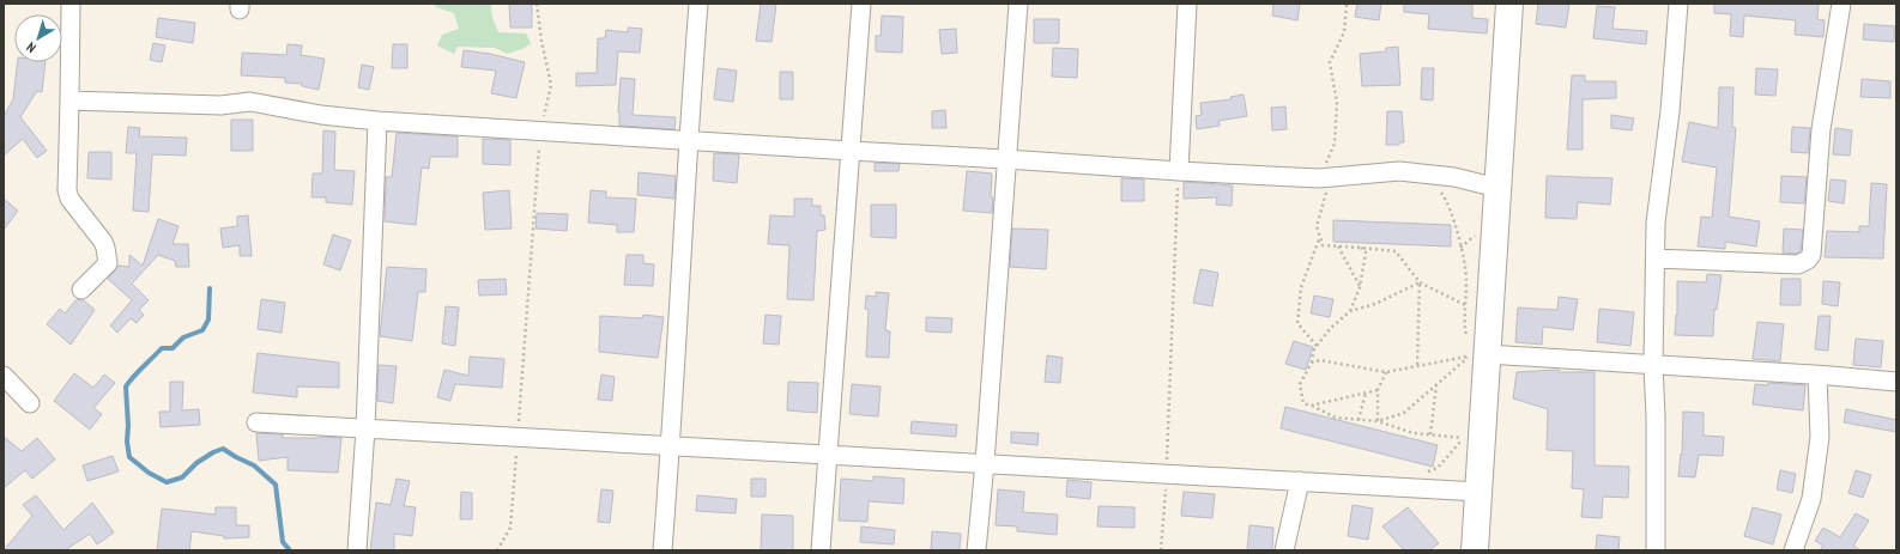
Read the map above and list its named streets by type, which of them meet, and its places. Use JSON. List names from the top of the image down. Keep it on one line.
{"north":"bottom left"}
